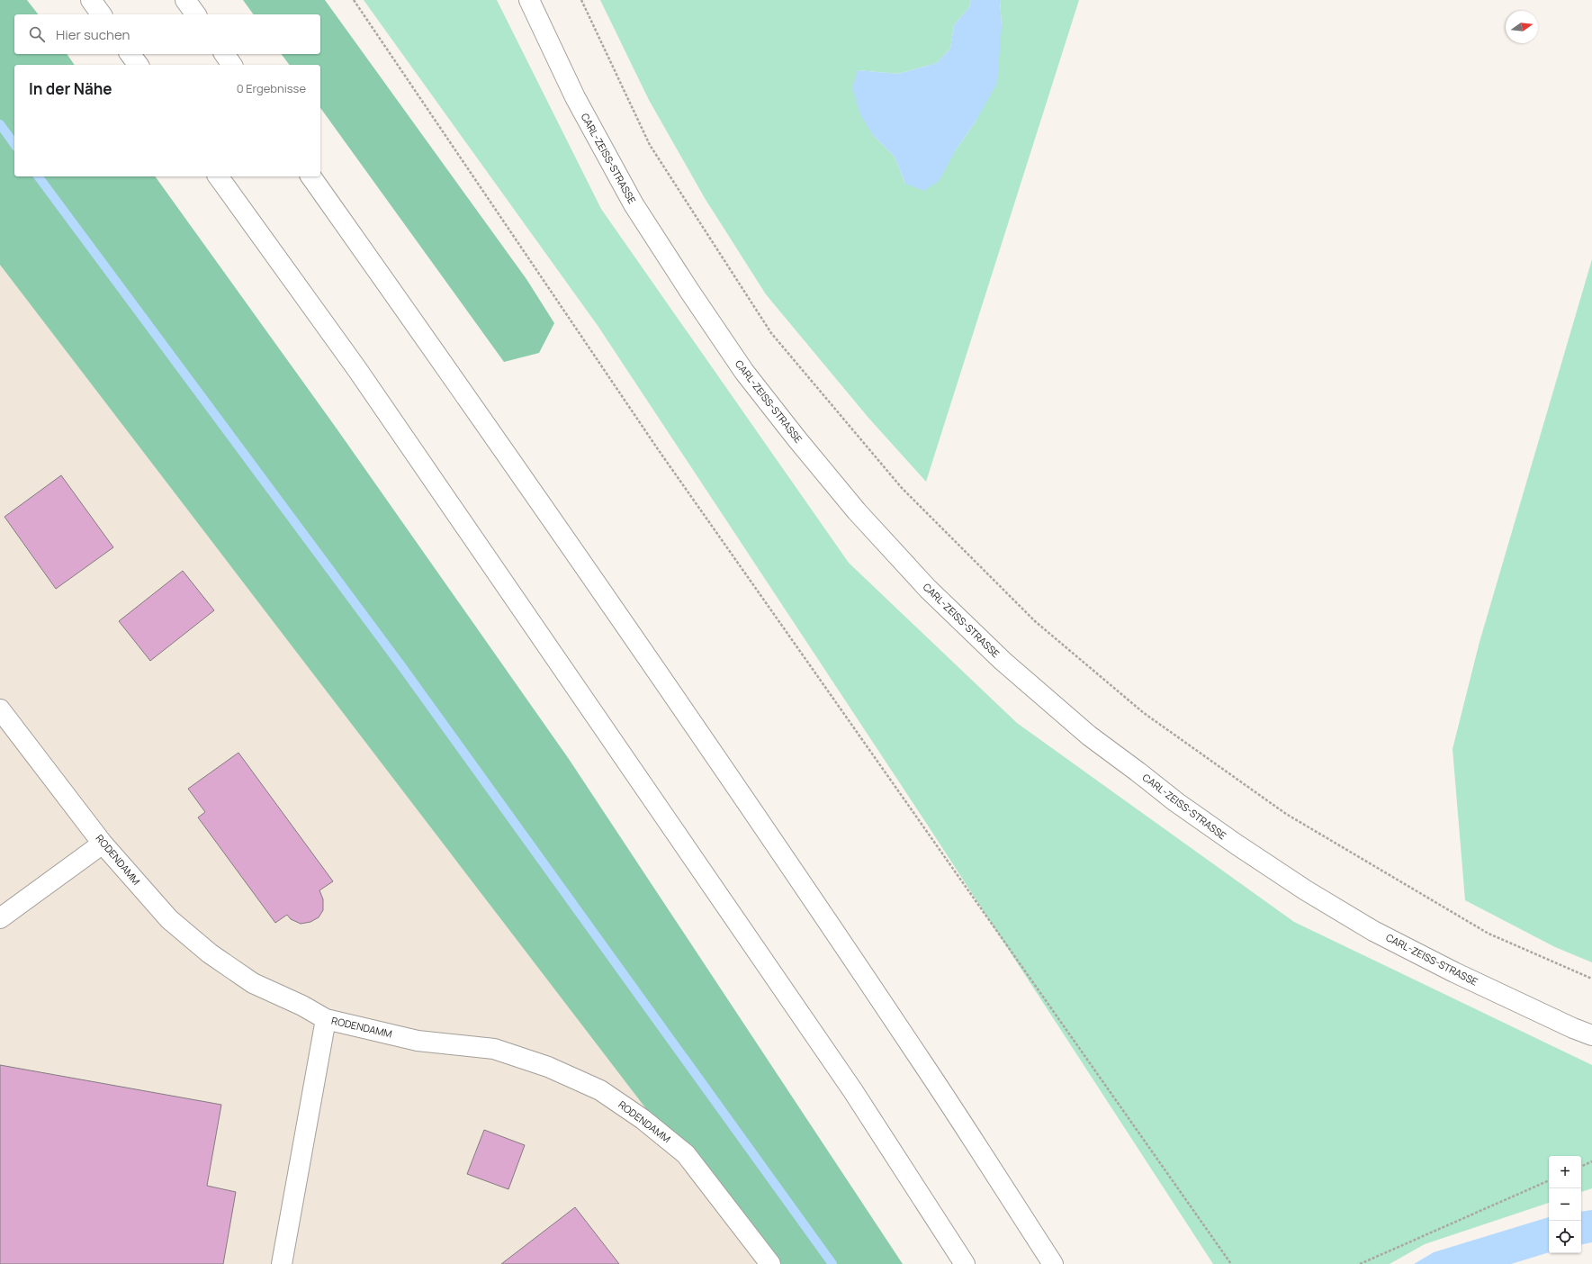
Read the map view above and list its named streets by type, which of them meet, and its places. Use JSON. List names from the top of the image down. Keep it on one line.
{"streets":{"main road":["CARL-ZEISS-STRASSE","RODENDAMM"]},"north":"right","page":{"search":"Hier suchen","heading":["In der Nähe","0 Ergebnisse"],"map_buttons":["+","−"]}}
